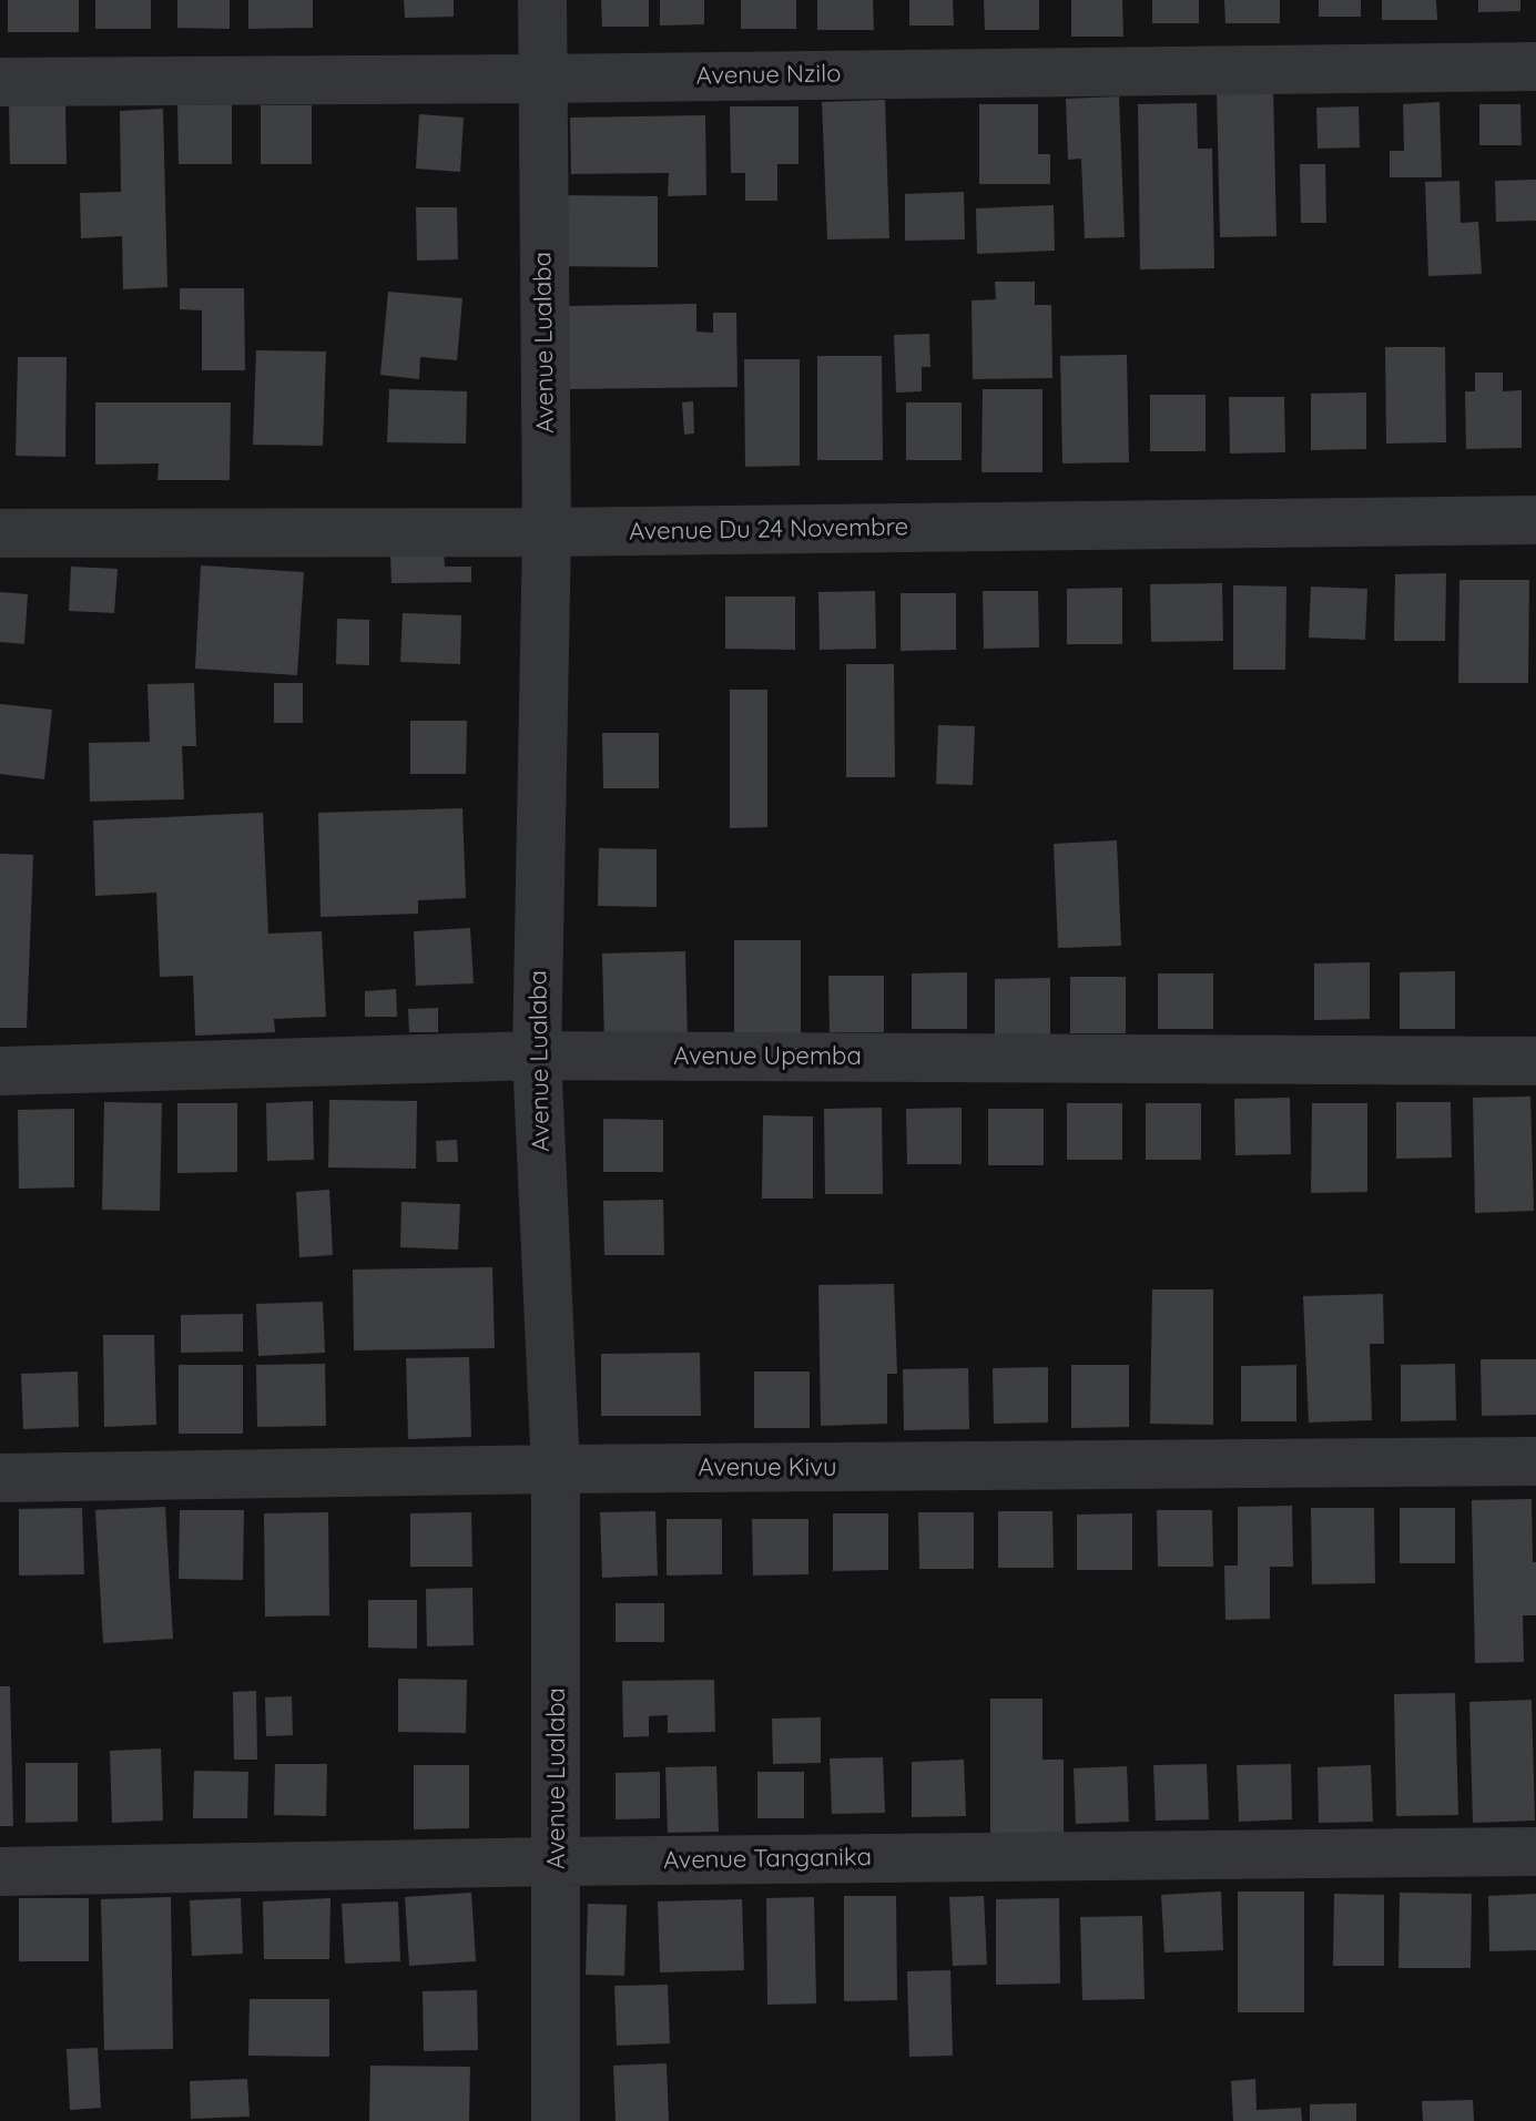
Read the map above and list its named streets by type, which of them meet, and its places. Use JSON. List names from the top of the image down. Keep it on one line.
{"streets":{"street":["Avenue Nzilo","Avenue Lualaba","Avenue Du 24 Novembre","Avenue Upemba","Avenue Kivu","Avenue Tanganika"]},"crossings":[["Avenue Nzilo","Avenue Lualaba"],["Avenue Lualaba","Avenue Du 24 Novembre"],["Avenue Lualaba","Avenue Upemba"],["Avenue Lualaba","Avenue Kivu"],["Avenue Lualaba","Avenue Tanganika"]]}
